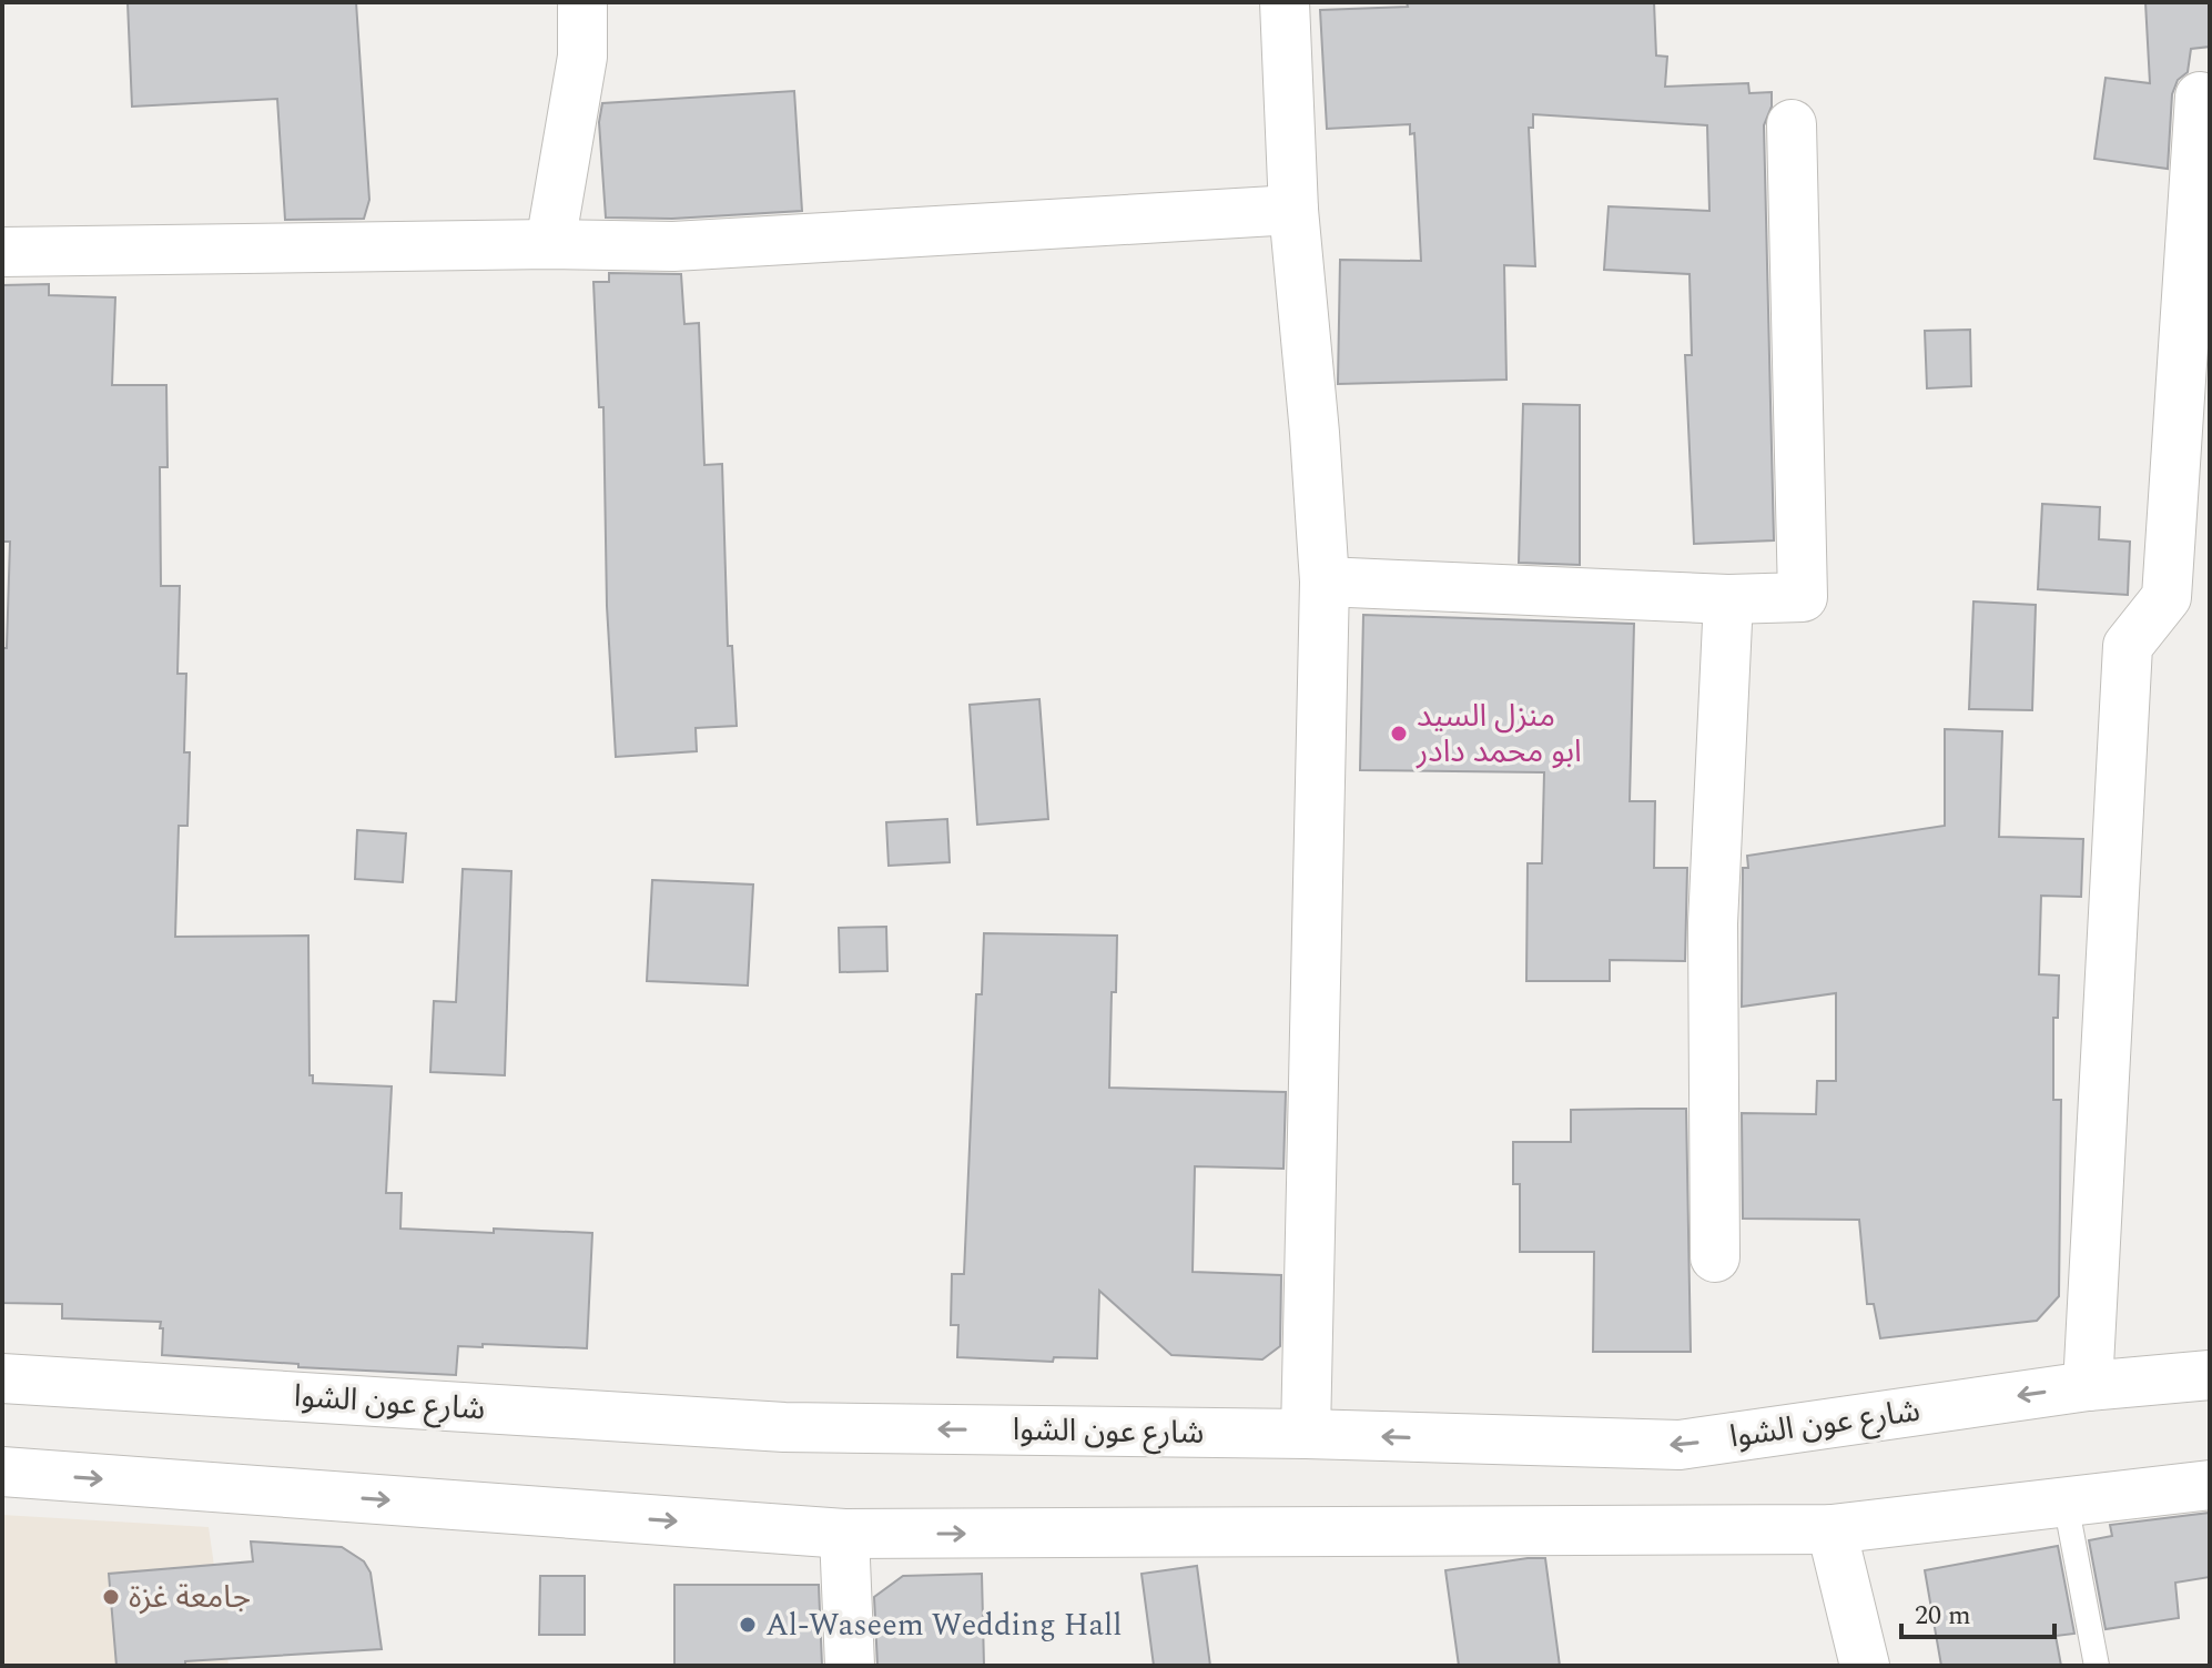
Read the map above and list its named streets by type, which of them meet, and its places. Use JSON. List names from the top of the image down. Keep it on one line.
{"streets":{"street":["شارع عون الشوا"]},"places":["منزل السيد ابو محمد دادر","جامعة غزة","Al-Waseem Wedding Hall"],"scale_bar":"20 m"}
